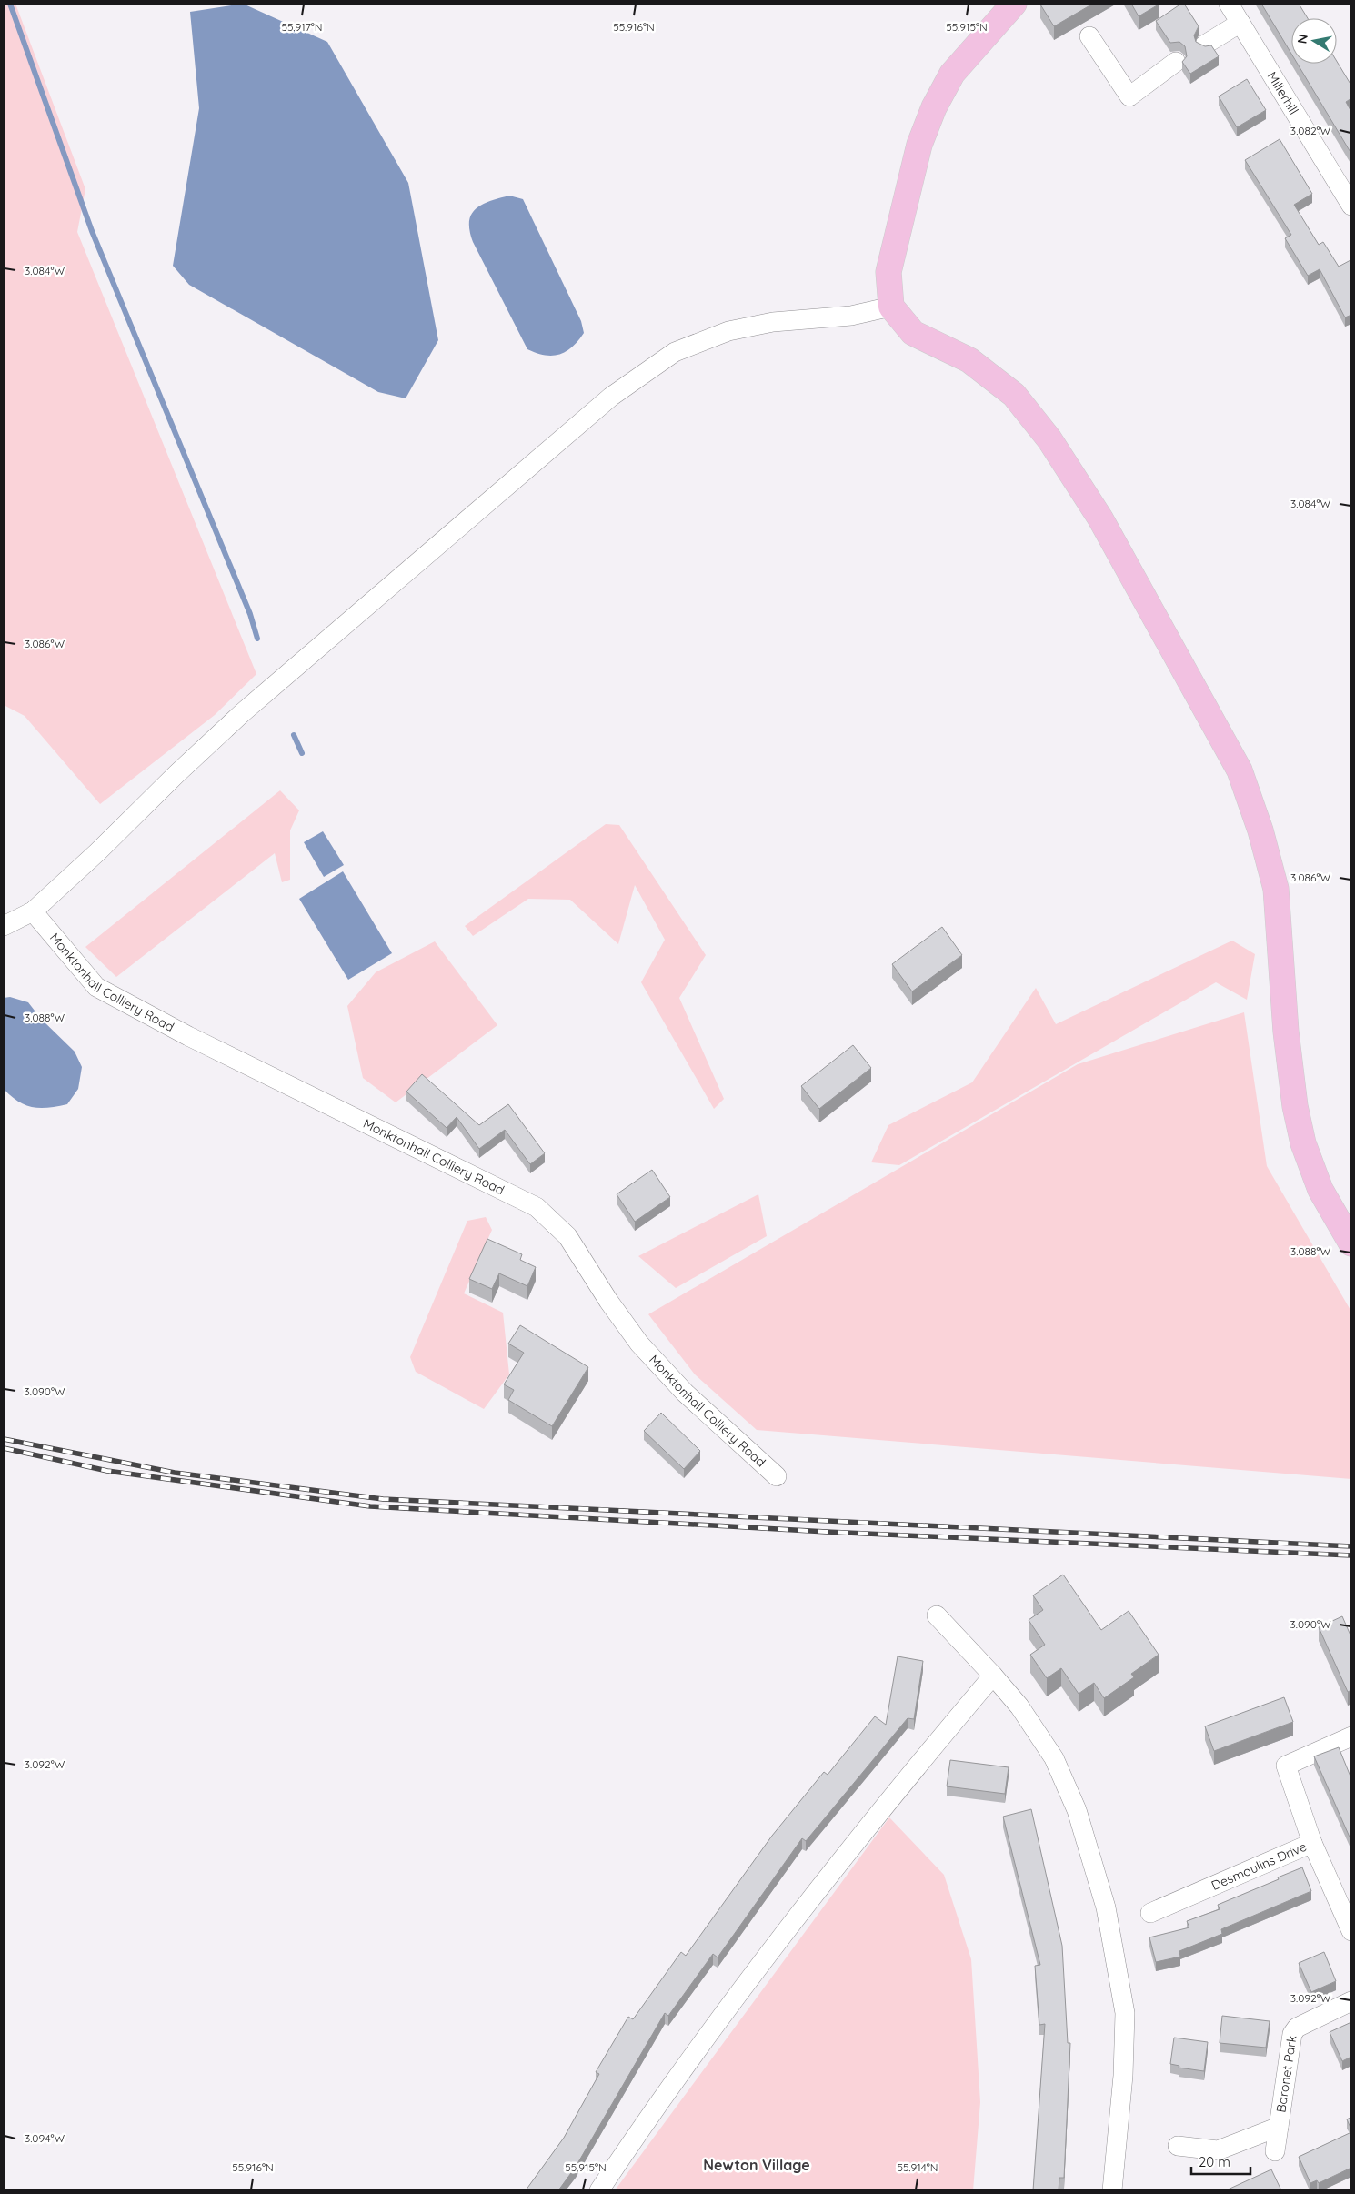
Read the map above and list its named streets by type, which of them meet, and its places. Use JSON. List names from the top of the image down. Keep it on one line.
{"streets":{"street":["Millerhill","Monktonhall Colliery Road","Desmoulins Drive","Baronet Park"]},"districts":["Newton Village"],"scale_bar":"20 m","north":"left","coordinates":["55.917°N","55.916°N","55.915°N","3.082°W","3.084°W","3.086°W","3.088°W","3.090°W","3.092°W","3.094°W","55.914°N"]}
